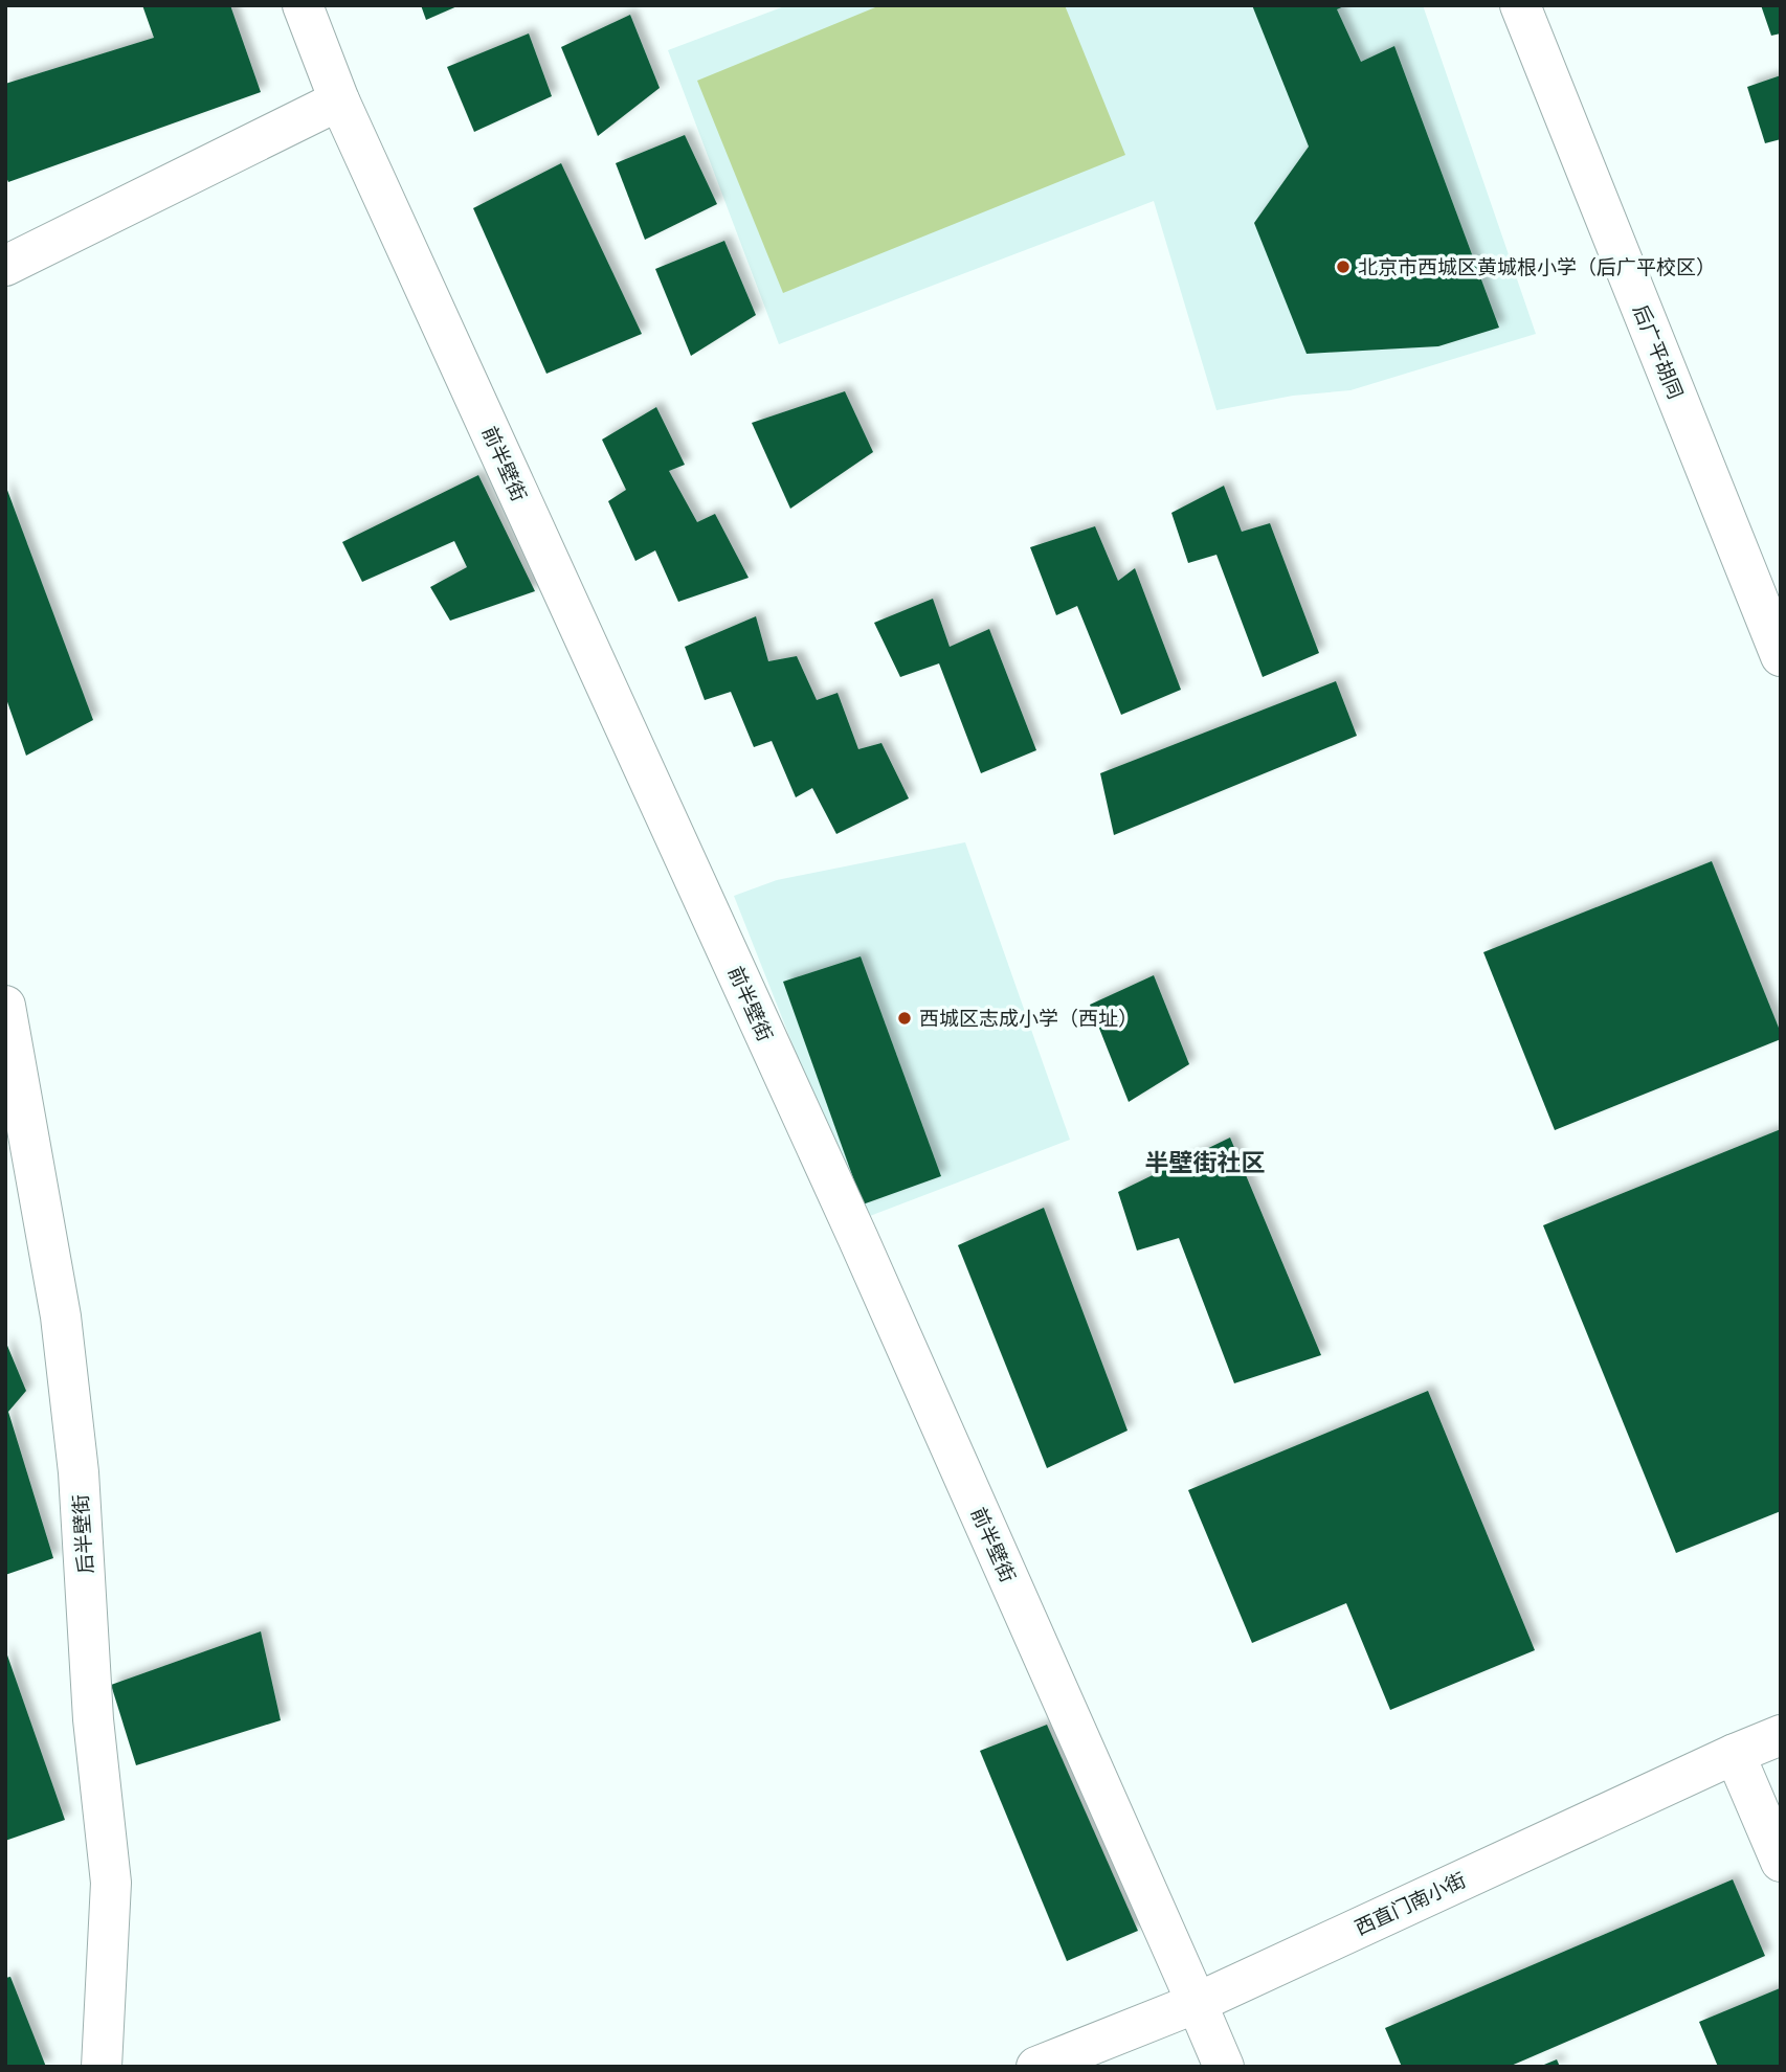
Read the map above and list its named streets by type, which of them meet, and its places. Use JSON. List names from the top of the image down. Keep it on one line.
{"streets":{"street":["后广平胡同","前半壁街","后半壁街","西直门南小街"]},"crossings":[["前半壁街","西直门南小街"]],"districts":["半壁街社区"],"places":["北京市西城区黄城根小学（后广平校区）","西城区志成小学（西址）"]}
